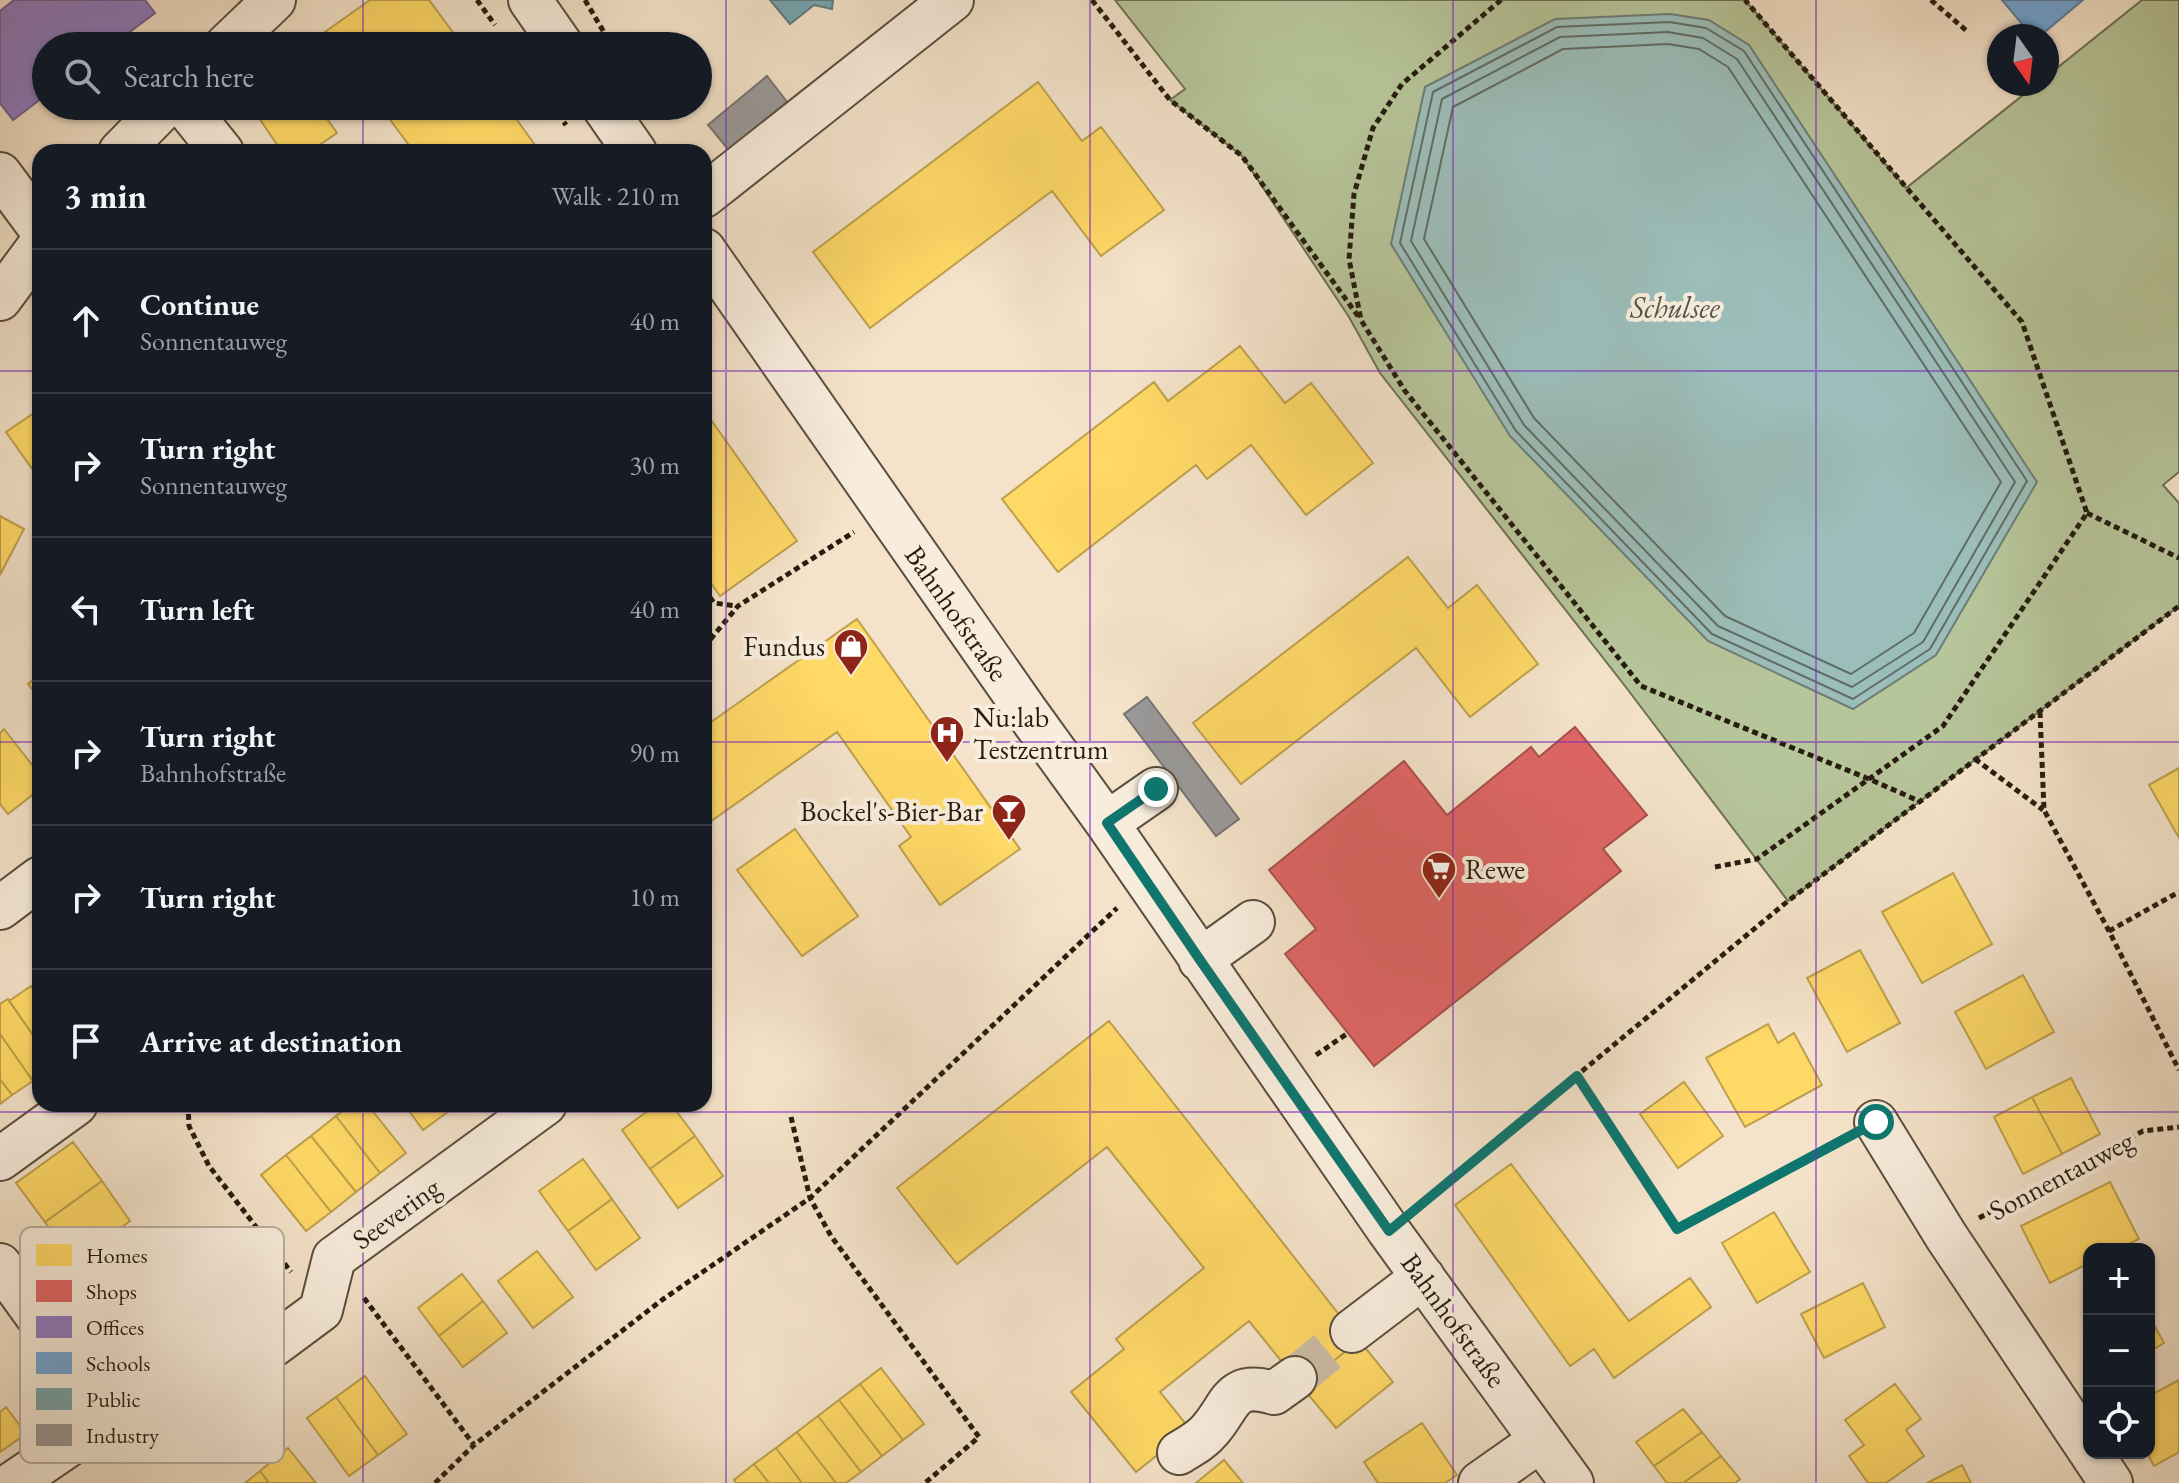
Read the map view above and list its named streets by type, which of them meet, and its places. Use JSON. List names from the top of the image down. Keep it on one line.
{"streets":{"street":["Bahnhofstraße","Seevering"],"path":["Sonnentauweg"]},"water":["Schulsee"],"places":{"shop":["Fundus"],"hospital":["Nu:lab Testzentrum"],"bar":["Bockel's-Bier-Bar"],"supermarket":["Rewe"]},"legend":["Homes","Shops","Offices","Schools","Public","Industry"],"north":"bottom","page":{"search":"Search here","heading":["3 min","Walk · 210 m"],"list":[["Continue","Sonnentauweg","40 m"],["Turn right","Sonnentauweg","30 m"],["Turn left","40 m"],["Turn right","Bahnhofstraße","90 m"],["Turn right","10 m"],"Arrive at destination"],"map_buttons":["+","−"]}}
